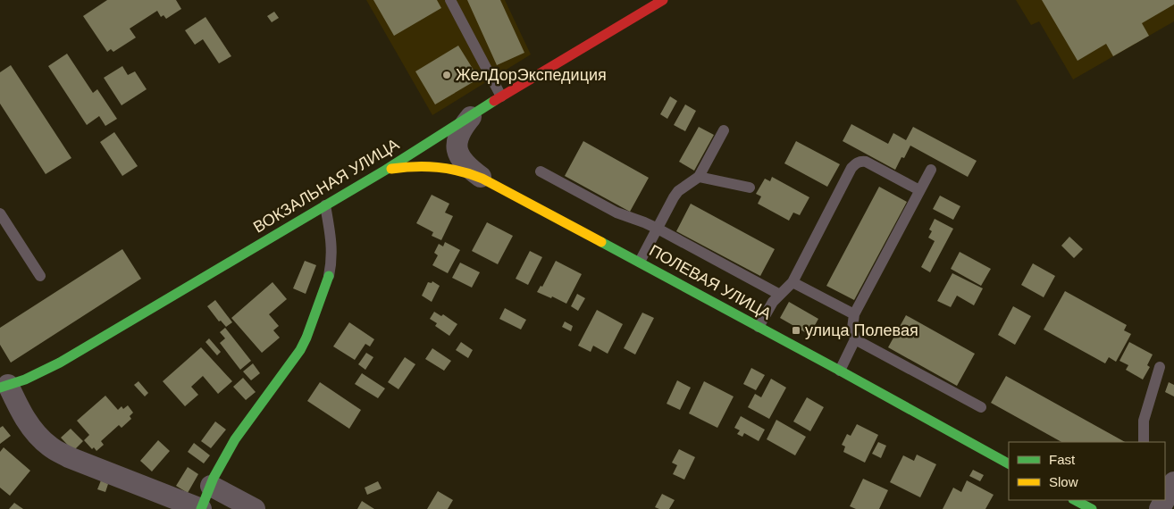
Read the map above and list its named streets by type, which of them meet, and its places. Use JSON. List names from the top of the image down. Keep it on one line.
{"streets":{"main road":["ВОКЗАЛЬНАЯ УЛИЦА","ПОЛЕВАЯ УЛИЦА"]},"crossings":[["ВОКЗАЛЬНАЯ УЛИЦА","ПОЛЕВАЯ УЛИЦА"]],"places":{"other":["ЖелДорЭкспедиция"],"transit":["улица Полевая"]},"legend":["Fast","Slow"]}
